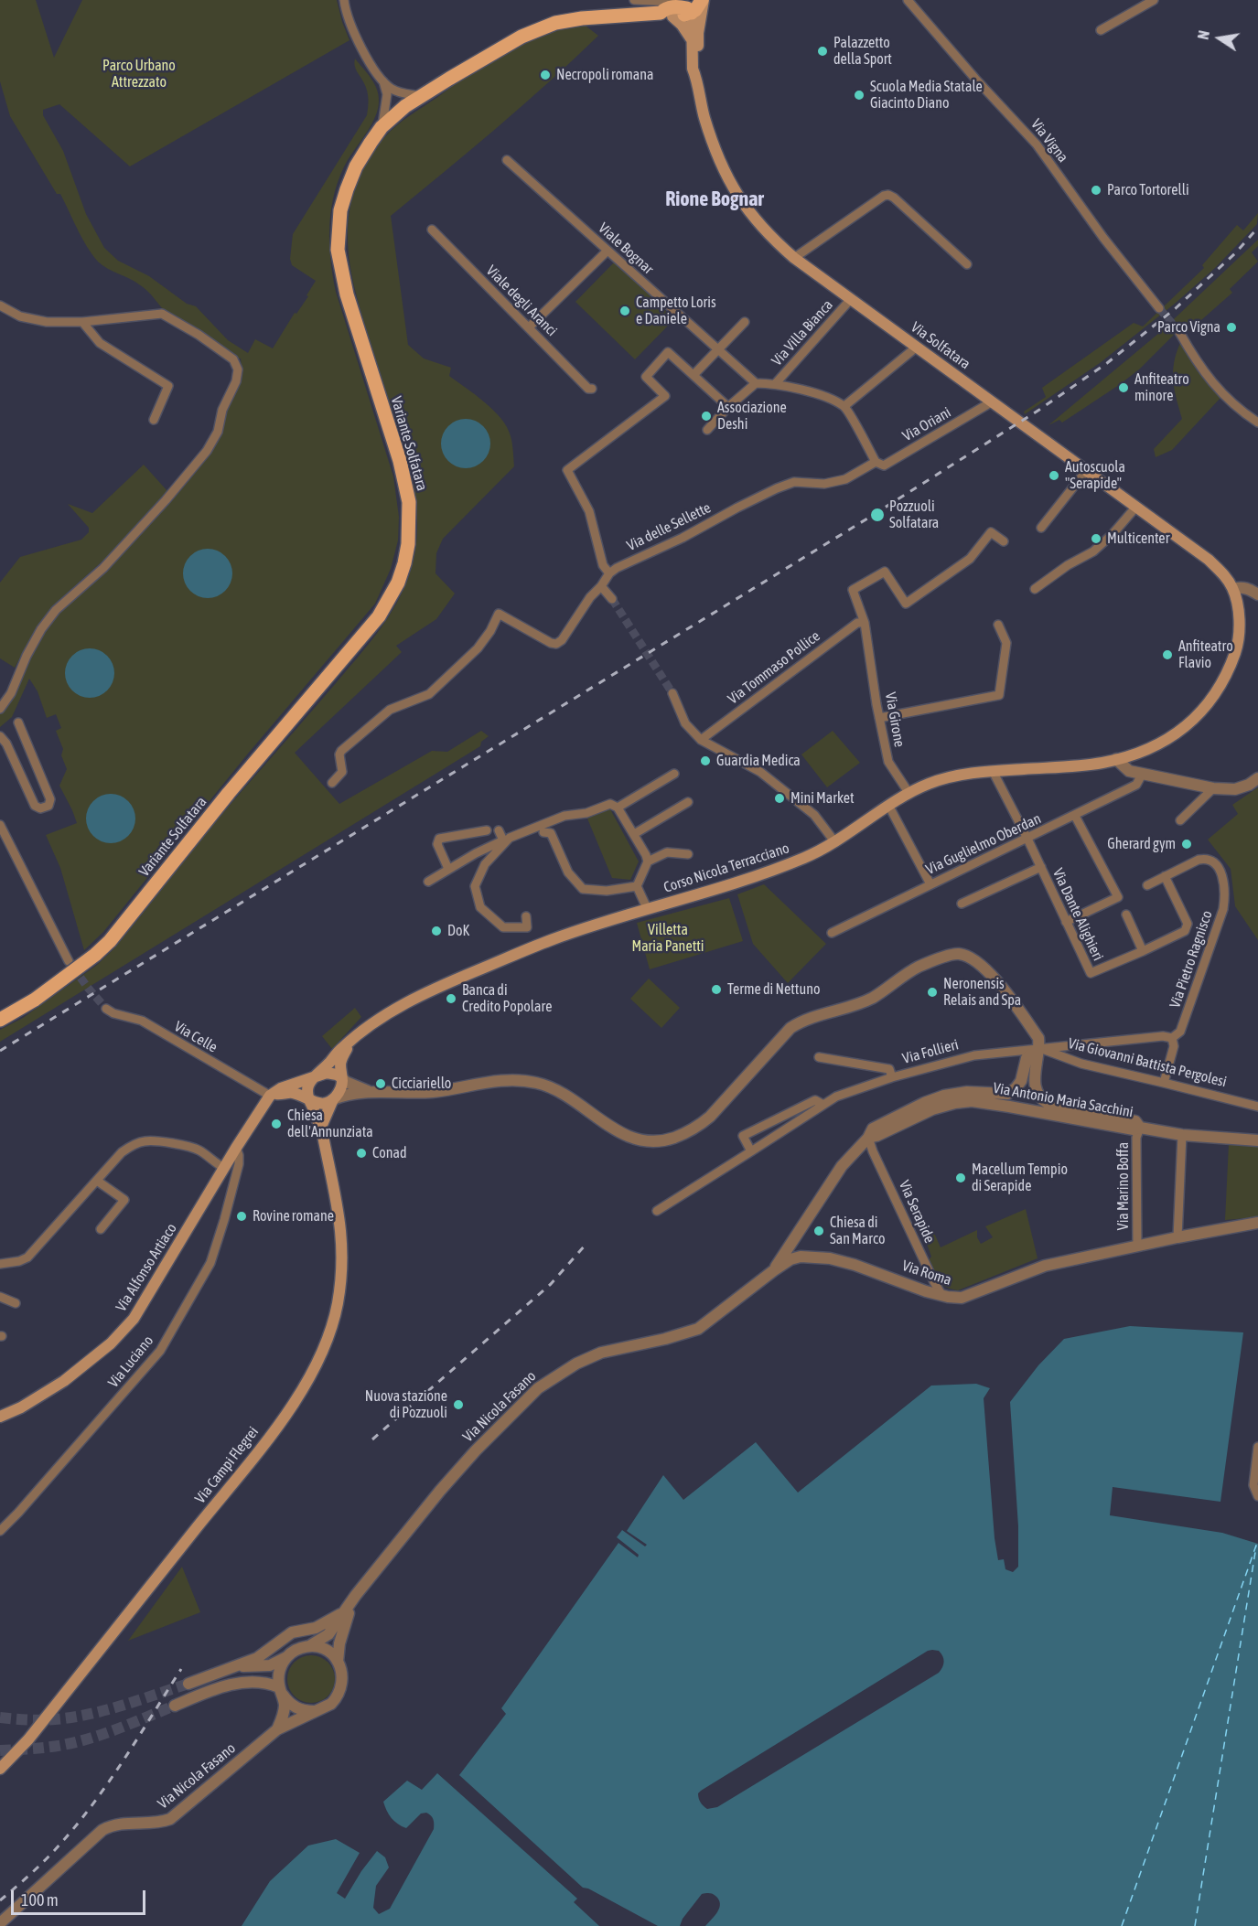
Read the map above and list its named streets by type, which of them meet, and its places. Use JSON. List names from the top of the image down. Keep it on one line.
{"streets":{"main road":["Via Solfatara","Variante Solfatara","Corso Nicola Terracciano","Via Alfonso Artiaco","Via Campi Flegrei"],"street":["Via Vigna","Viale Bognar","Viale degli Aranci","Via Villa Bianca","Via Oriani","Via delle Sellette","Via Tommaso Pollice","Via Girone","Via Guglielmo Oberdan","Via Dante Alighieri","Via Pietro Ragnisco","Via Celle","Via Follieri","Via Giovanni Battista Pergolesi","Via Antonio Maria Sacchini","Via Marino Boffa","Via Serapide","Via Roma","Via Luciano","Via Nicola Fasano"]},"crossings":[["Via Villa Bianca","Via Solfatara"],["Via Solfatara","Via Oriani"],["Via Solfatara","Corso Nicola Terracciano"],["Via Oriani","Via delle Sellette"],["Via Tommaso Pollice","Via Girone"],["Via Girone","Corso Nicola Terracciano"],["Via Guglielmo Oberdan","Via Dante Alighieri"],["Corso Nicola Terracciano","Via Dante Alighieri"],["Corso Nicola Terracciano","Via Campi Flegrei"],["Via Pietro Ragnisco","Via Follieri"],["Via Pietro Ragnisco","Via Giovanni Battista Pergolesi"],["Via Celle","Via Alfonso Artiaco"],["Via Follieri","Via Giovanni Battista Pergolesi"],["Via Antonio Maria Sacchini","Via Marino Boffa"],["Via Antonio Maria Sacchini","Via Serapide"],["Via Marino Boffa","Via Roma"],["Via Serapide","Via Roma"],["Via Alfonso Artiaco","Via Luciano"],["Via Roma","Via Nicola Fasano"]],"districts":["Rione Bognar"],"parks":["Parco Urbano Attrezzato","Villetta Maria Panetti"],"places":["Palazzetto della Sport","Necropoli romana","Scuola Media Statale Giacinto Diano","Parco Tortorelli","Campetto Loris e Daniele","Parco Vigna","Anfiteatro minore","Associazione Deshi","Autoscuola \"Serapide\"","Pozzuoli Solfatara","Multicenter","Anfiteatro Flavio","Guardia Medica","Mini Market","Gherard gym","DoK","Terme di Nettuno","Neronensis Relais and Spa","Banca di Credito Popolare","Cicciariello","Chiesa dell'Annunziata","Conad","Macellum Tempio di Serapide","Rovine romane","Chiesa di San Marco","Nuova stazione di Pozzuoli"],"scale_bar":"100 m","north":"left"}
